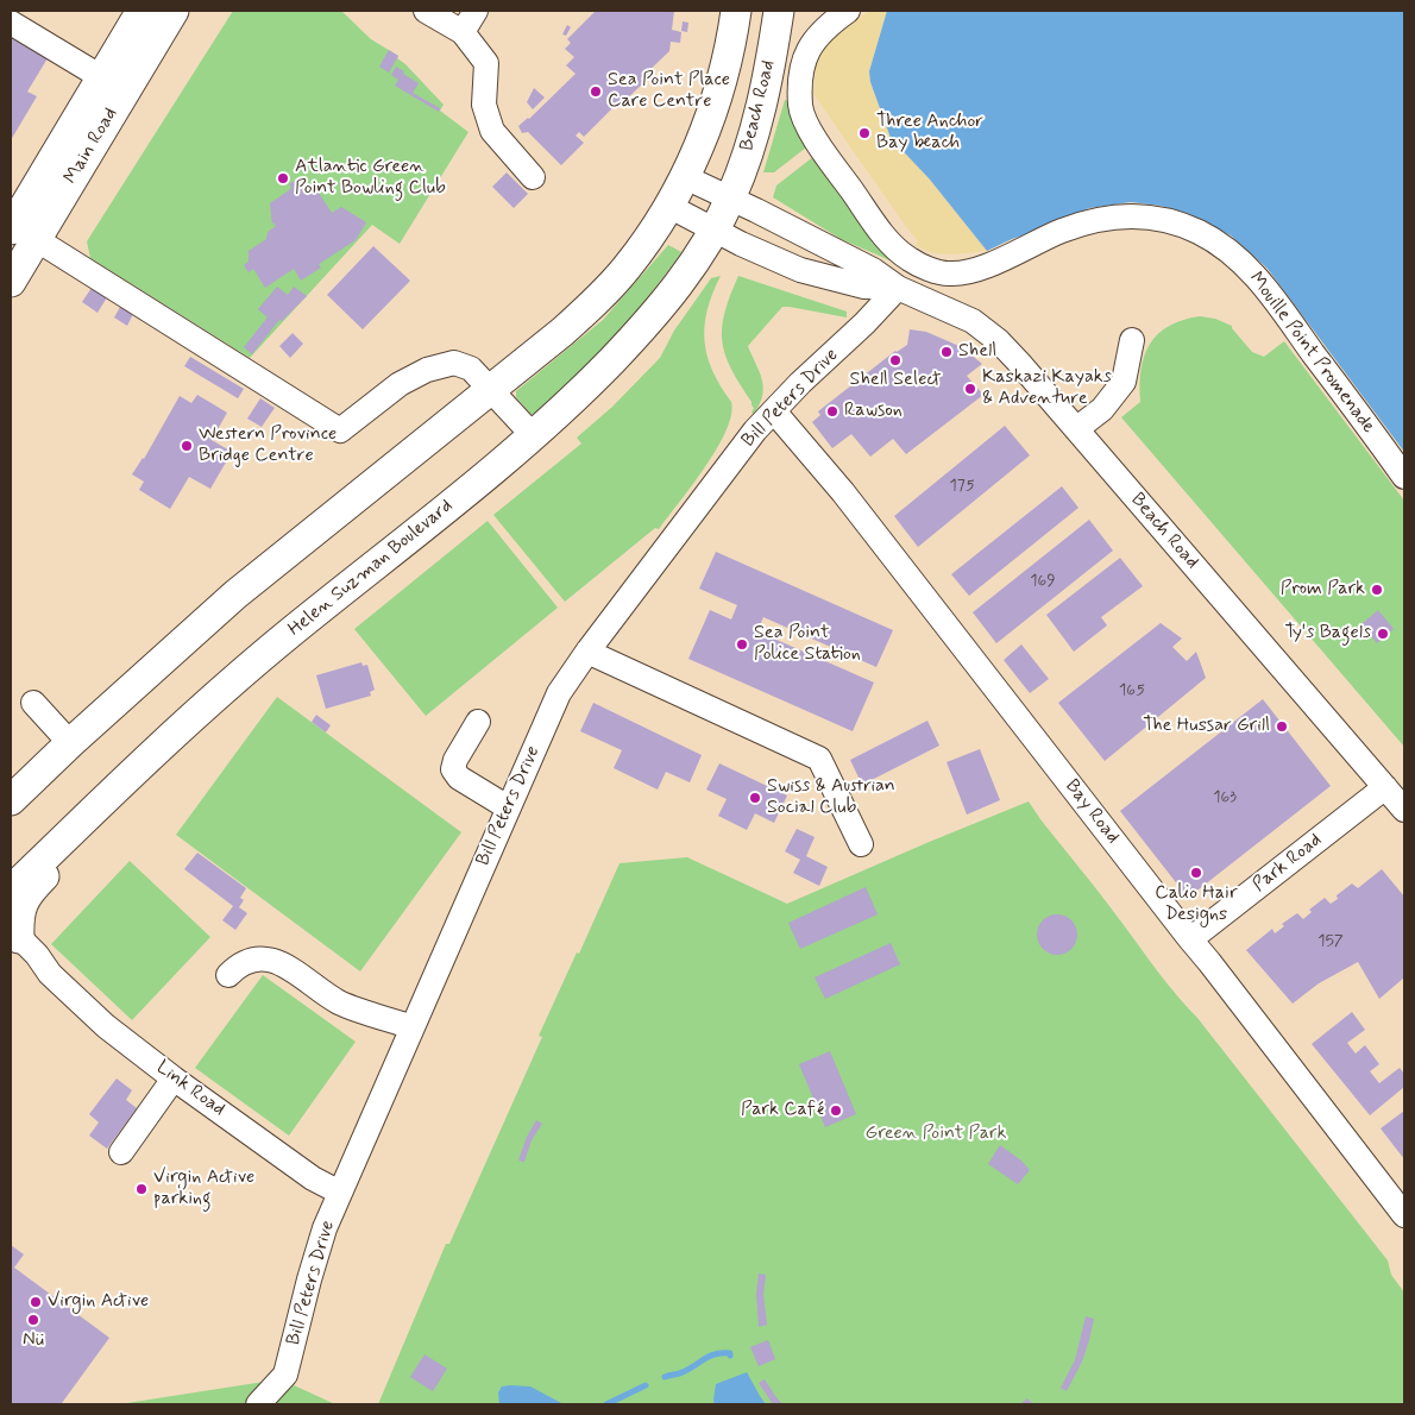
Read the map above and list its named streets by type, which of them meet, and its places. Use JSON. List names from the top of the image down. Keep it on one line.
{"streets":{"main road":["Beach Road","Main Road","Helen Suzman Boulevard"],"street":["Mouille Point Promenade","Bill Peters Drive","Bay Road","Park Road","Link Road"]},"crossings":[["Beach Road","Bill Peters Drive"],["Beach Road","Helen Suzman Boulevard"],["Beach Road","Park Road"],["Bill Peters Drive","Bay Road"],["Bill Peters Drive","Link Road"],["Bay Road","Park Road"]],"parks":["Green Point Park"],"places":["Sea Point Place Care Centre","Three Anchor Bay beach","Atlantic Green Point Bowling Club","Shell","Shell Select","Kaskazi Kayaks & Adventure","Rawson","Western Province Bridge Centre","Prom Park","Ty's Bagels","Sea Point Police Station","The Hussar Grill","Swiss & Austrian Social Club","Calio Hair Designs","Park Café","Virgin Active parking","Virgin Active","Nü"],"house_numbers":["175","169","165","163","157"]}
